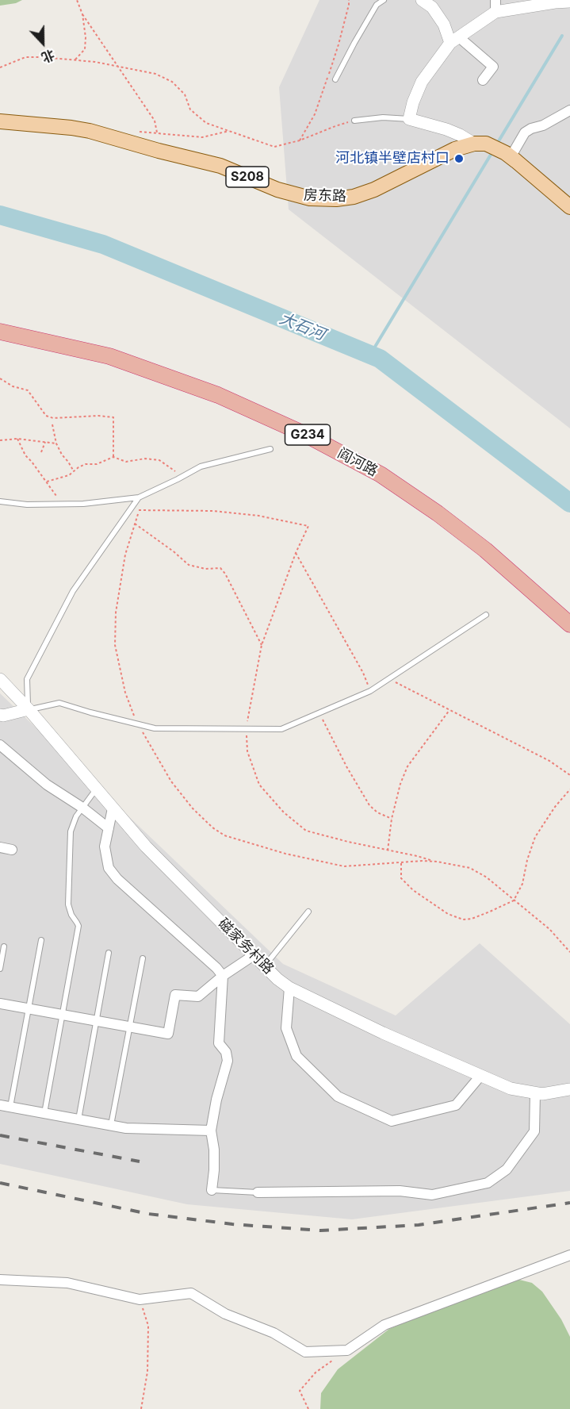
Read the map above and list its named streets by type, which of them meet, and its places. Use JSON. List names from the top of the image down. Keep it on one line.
{"streets":{"highway":["G234","阎河路"],"main road":["S208","房东路"],"street":["磁家务村路"]},"water":["大石河"],"places":["河北镇半壁店村口"],"north":"bottom"}
